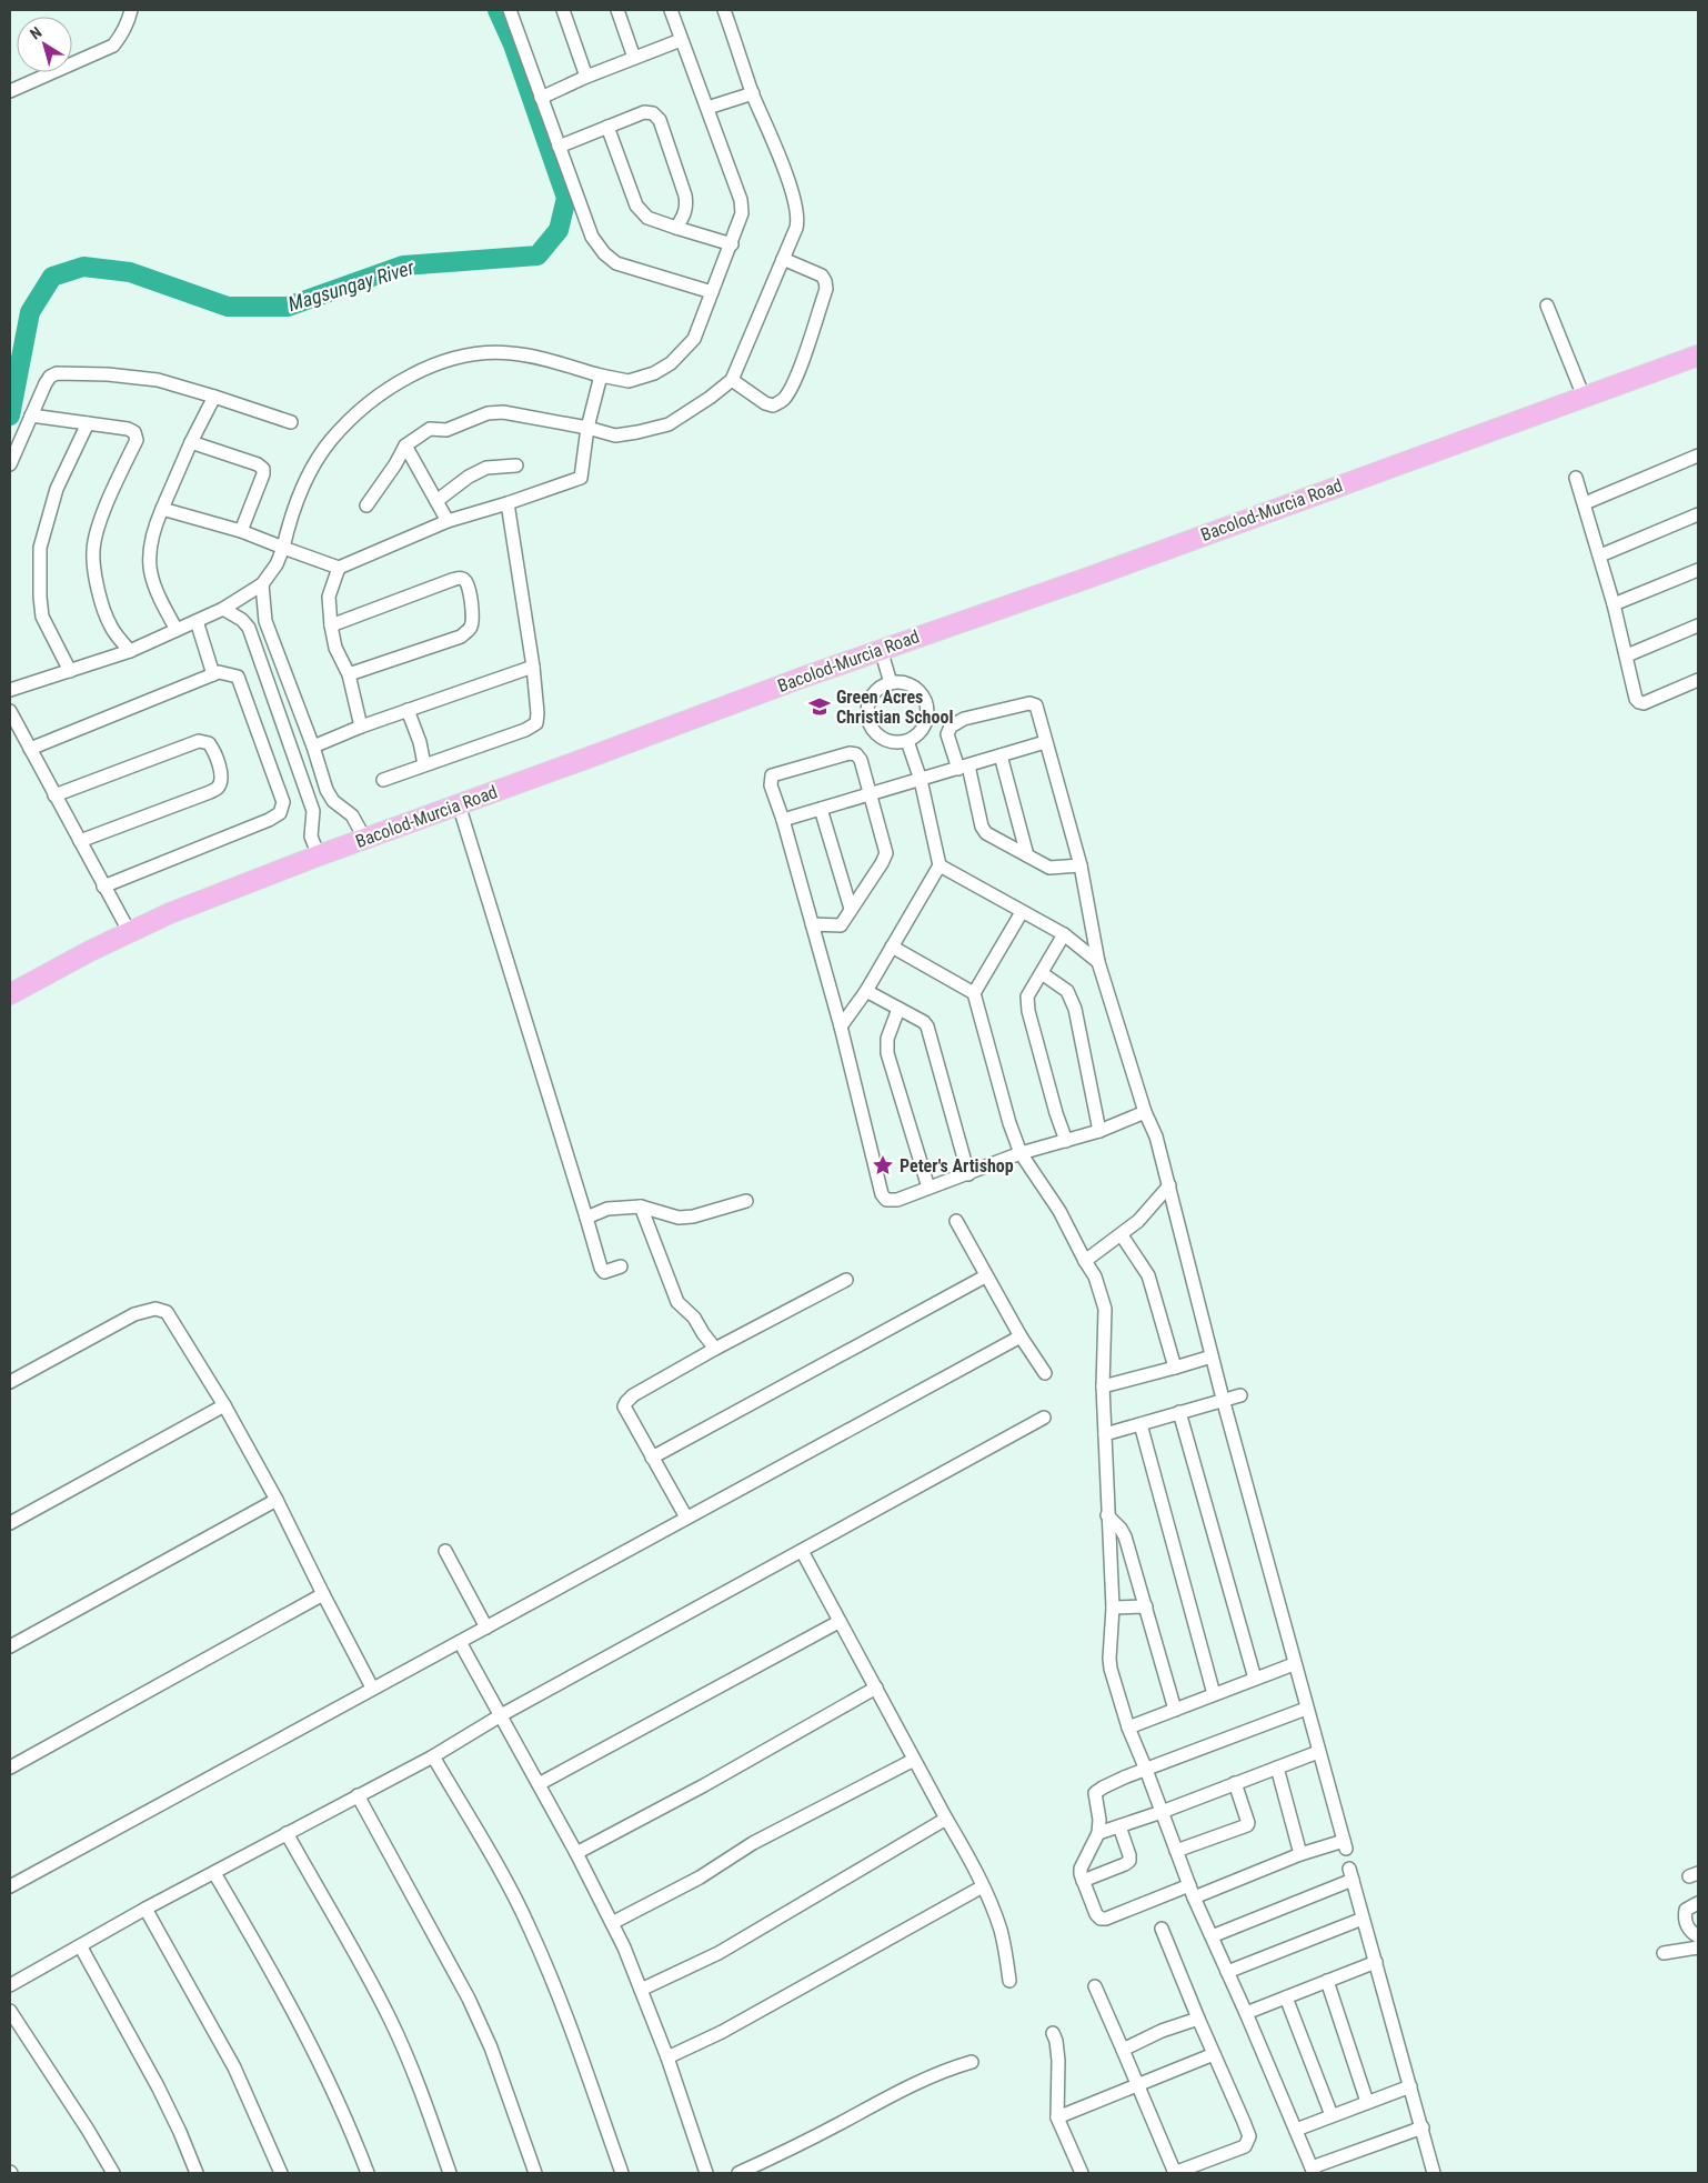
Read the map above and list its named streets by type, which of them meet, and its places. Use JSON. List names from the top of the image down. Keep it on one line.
{"streets":{"main road":["Bacolod-Murcia Road"]},"water":["Magsungay River"],"places":{"school or university":["Green Acres Christian School"],"place":["Peter's Artishop"]},"north":"top left"}
